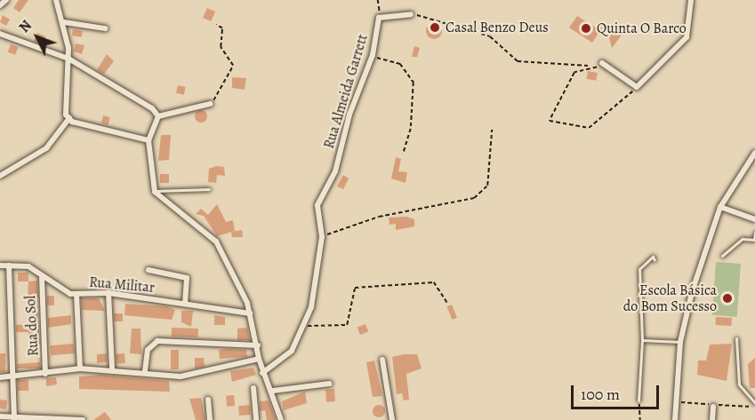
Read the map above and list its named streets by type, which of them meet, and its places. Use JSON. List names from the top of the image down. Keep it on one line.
{"streets":{"street":["Rua Almeida Garrett","Rua Militar","Rua do Sol"]},"crossings":[["Rua Militar","Rua do Sol"]],"places":["Casal Benzo Deus","Quinta O Barco","Escola Básica do Bom Sucesso"],"scale_bar":"100 m","north":"top left"}
